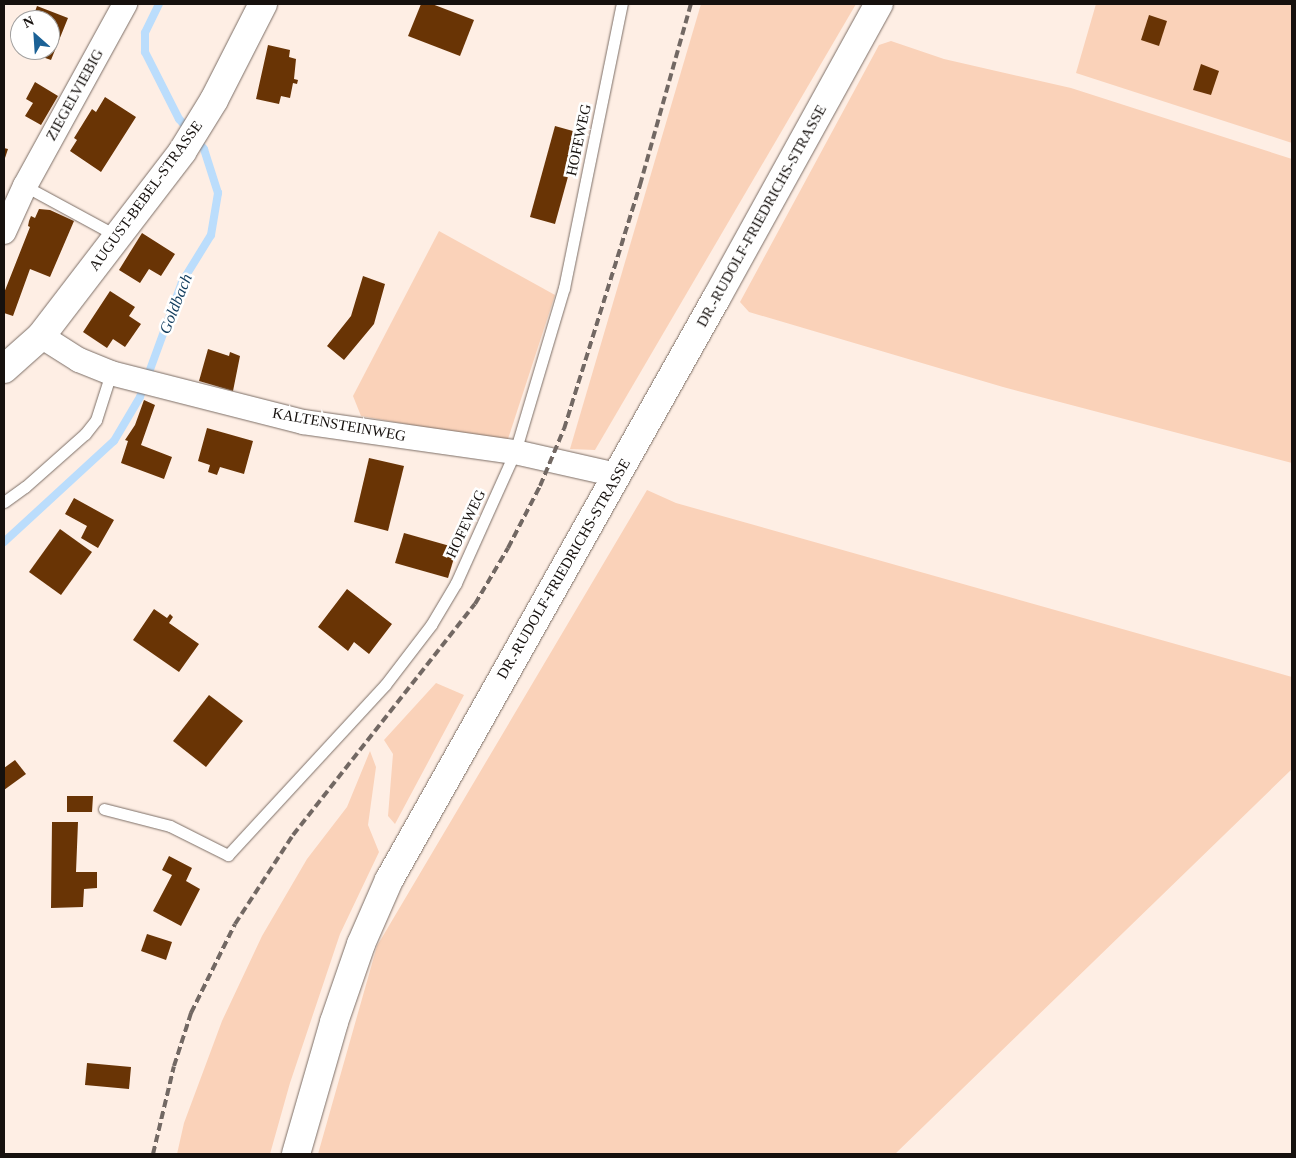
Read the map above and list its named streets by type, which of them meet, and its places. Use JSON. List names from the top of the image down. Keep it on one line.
{"streets":{"main road":["AUGUST-BEBEL-STRASSE","DR.-RUDOLF-FRIEDRICHS-STRASSE"],"street":["ZIEGELVIEBIG","KALTENSTEINWEG"],"lane":["HOFEWEG"]},"crossings":[["HOFEWEG","KALTENSTEINWEG"],["AUGUST-BEBEL-STRASSE","KALTENSTEINWEG"],["DR.-RUDOLF-FRIEDRICHS-STRASSE","KALTENSTEINWEG"]],"water":["Goldbach"],"north":"top left"}
